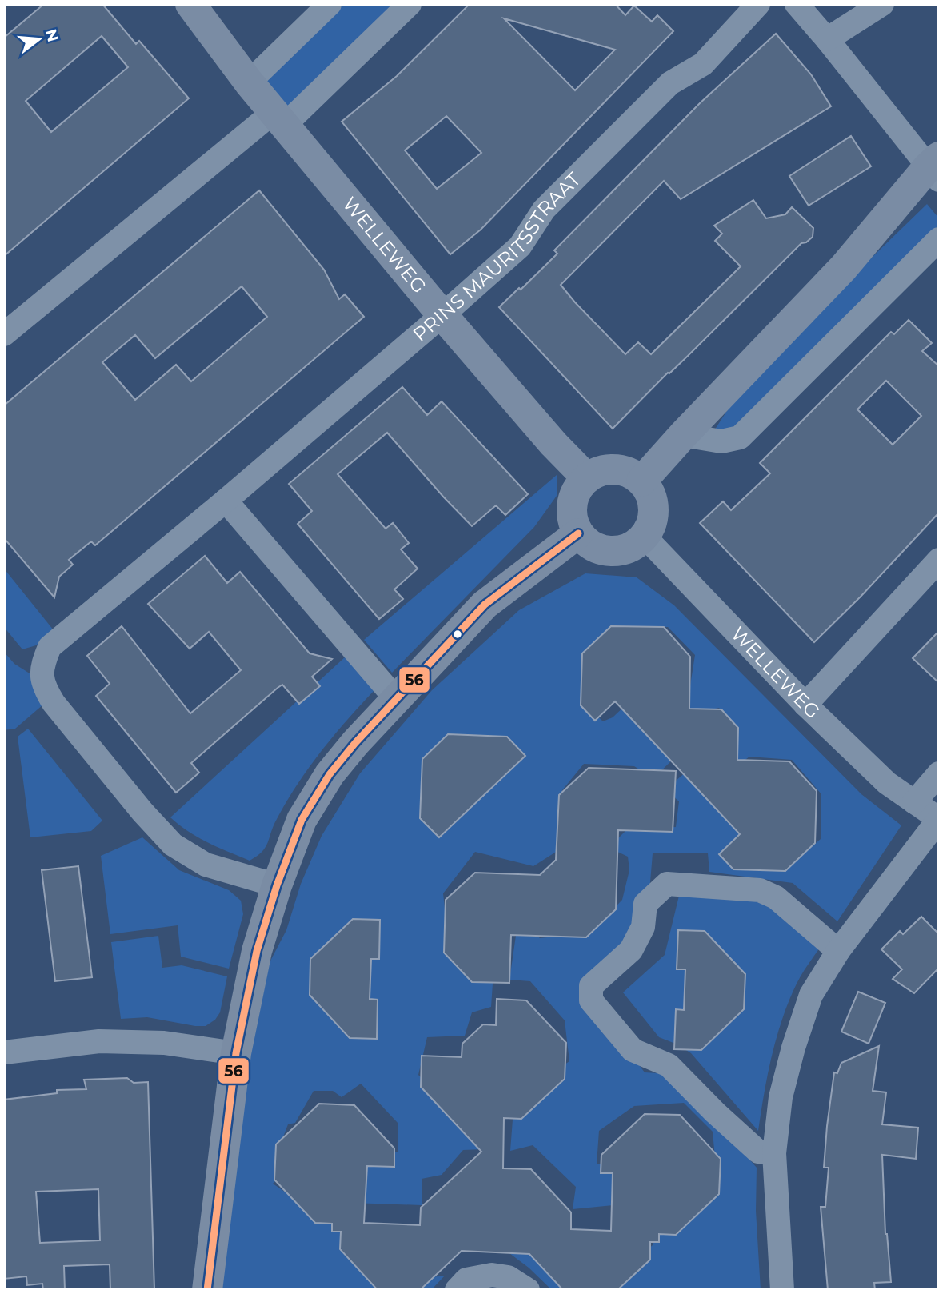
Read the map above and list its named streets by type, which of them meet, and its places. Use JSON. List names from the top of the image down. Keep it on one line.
{"streets":{"main road":["WELLEWEG"],"street":["PRINS MAURITSSTRAAT"]},"crossings":[["WELLEWEG","PRINS MAURITSSTRAAT"]],"lines":["transit line 56"],"north":"right"}
